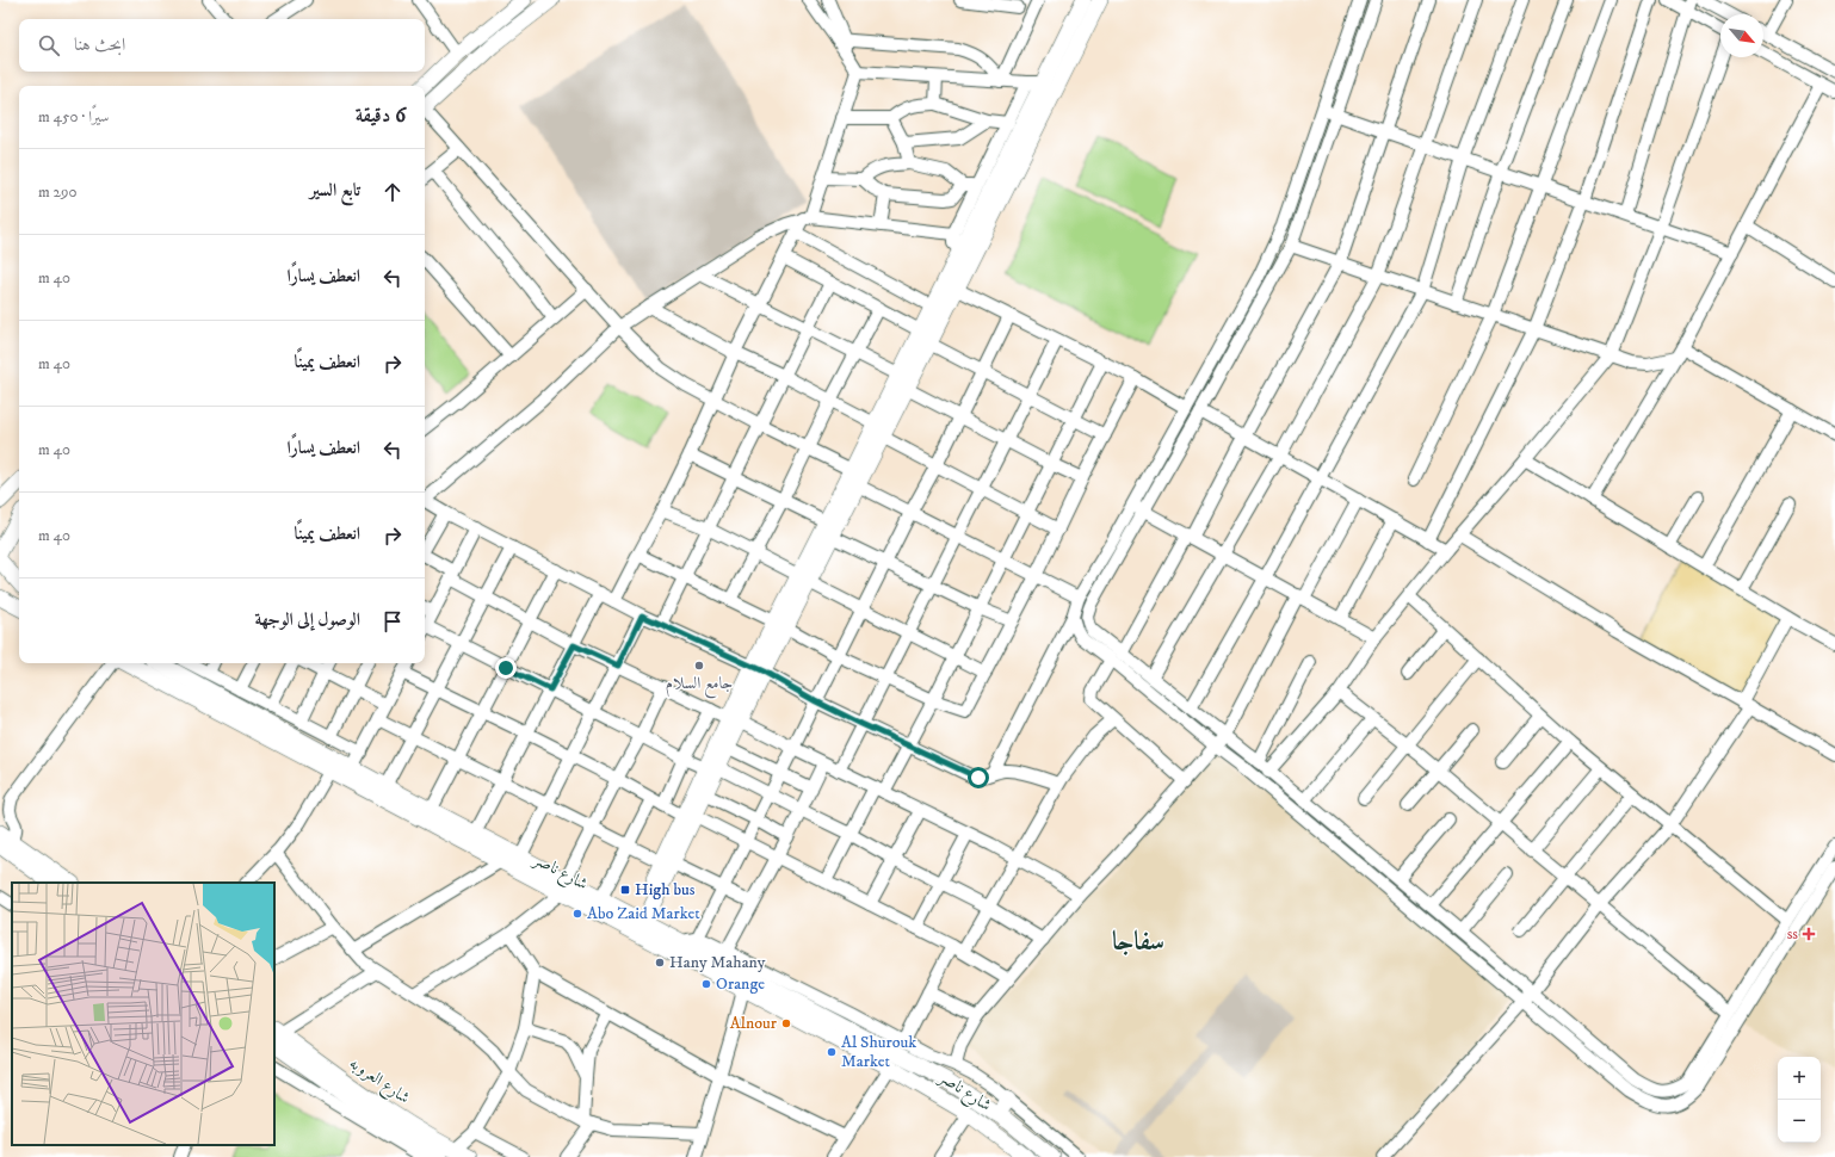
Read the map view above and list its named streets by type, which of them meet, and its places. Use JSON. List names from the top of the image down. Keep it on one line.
{"streets":{"main road":["شارع ناصر","شارع العروبه"]},"districts":["سفاجا"],"places":{"other":["جامع السلام","Abo Zaid Market","Hany Mahany","Orange","Alnour","Al Shurouk Market"],"transit":["High bus"],"health":["ss"]},"north":"bottom right","page":{"search":"ابحث هنا","heading":["6 دقيقة","سيرًا · 450 m"],"list":[["تابع السير","290 m"],["انعطف يسارًا","40 m"],["انعطف يمينًا","40 m"],["انعطف يسارًا","40 m"],["انعطف يمينًا","40 m"],"الوصول إلى الوجهة"],"map_buttons":["+","−"]}}
